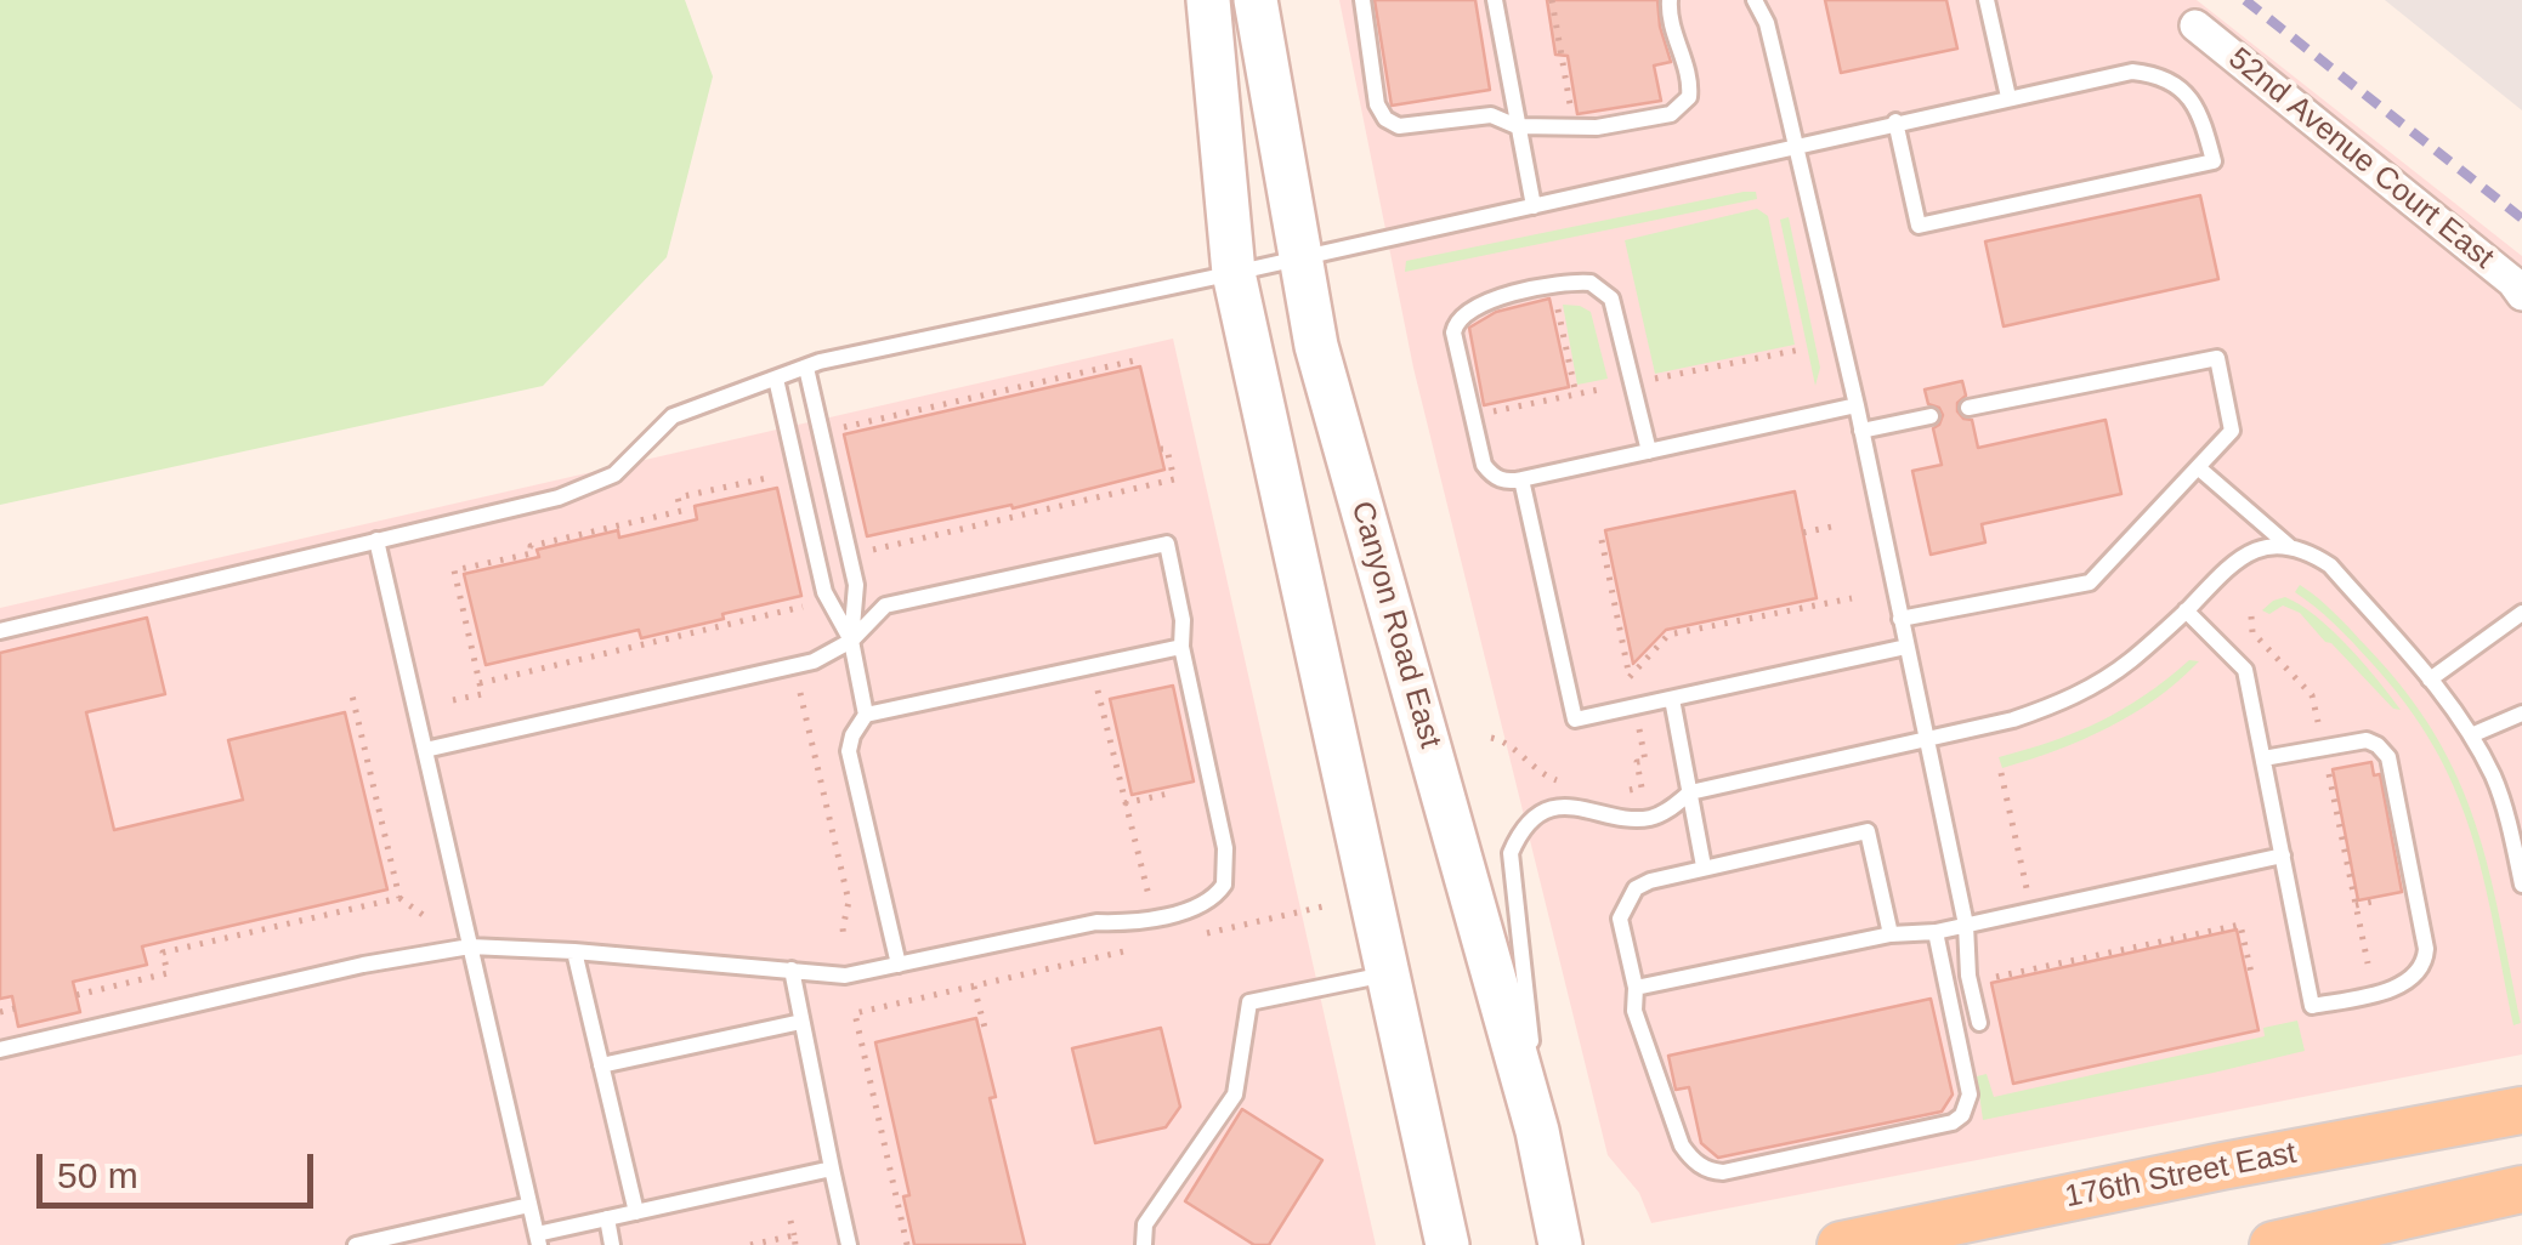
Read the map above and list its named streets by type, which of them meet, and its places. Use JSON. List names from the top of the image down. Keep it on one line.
{"streets":{"main road":["Canyon Road East","176th Street East"],"street":["52nd Avenue Court East"]},"scale_bar":"50 m"}
